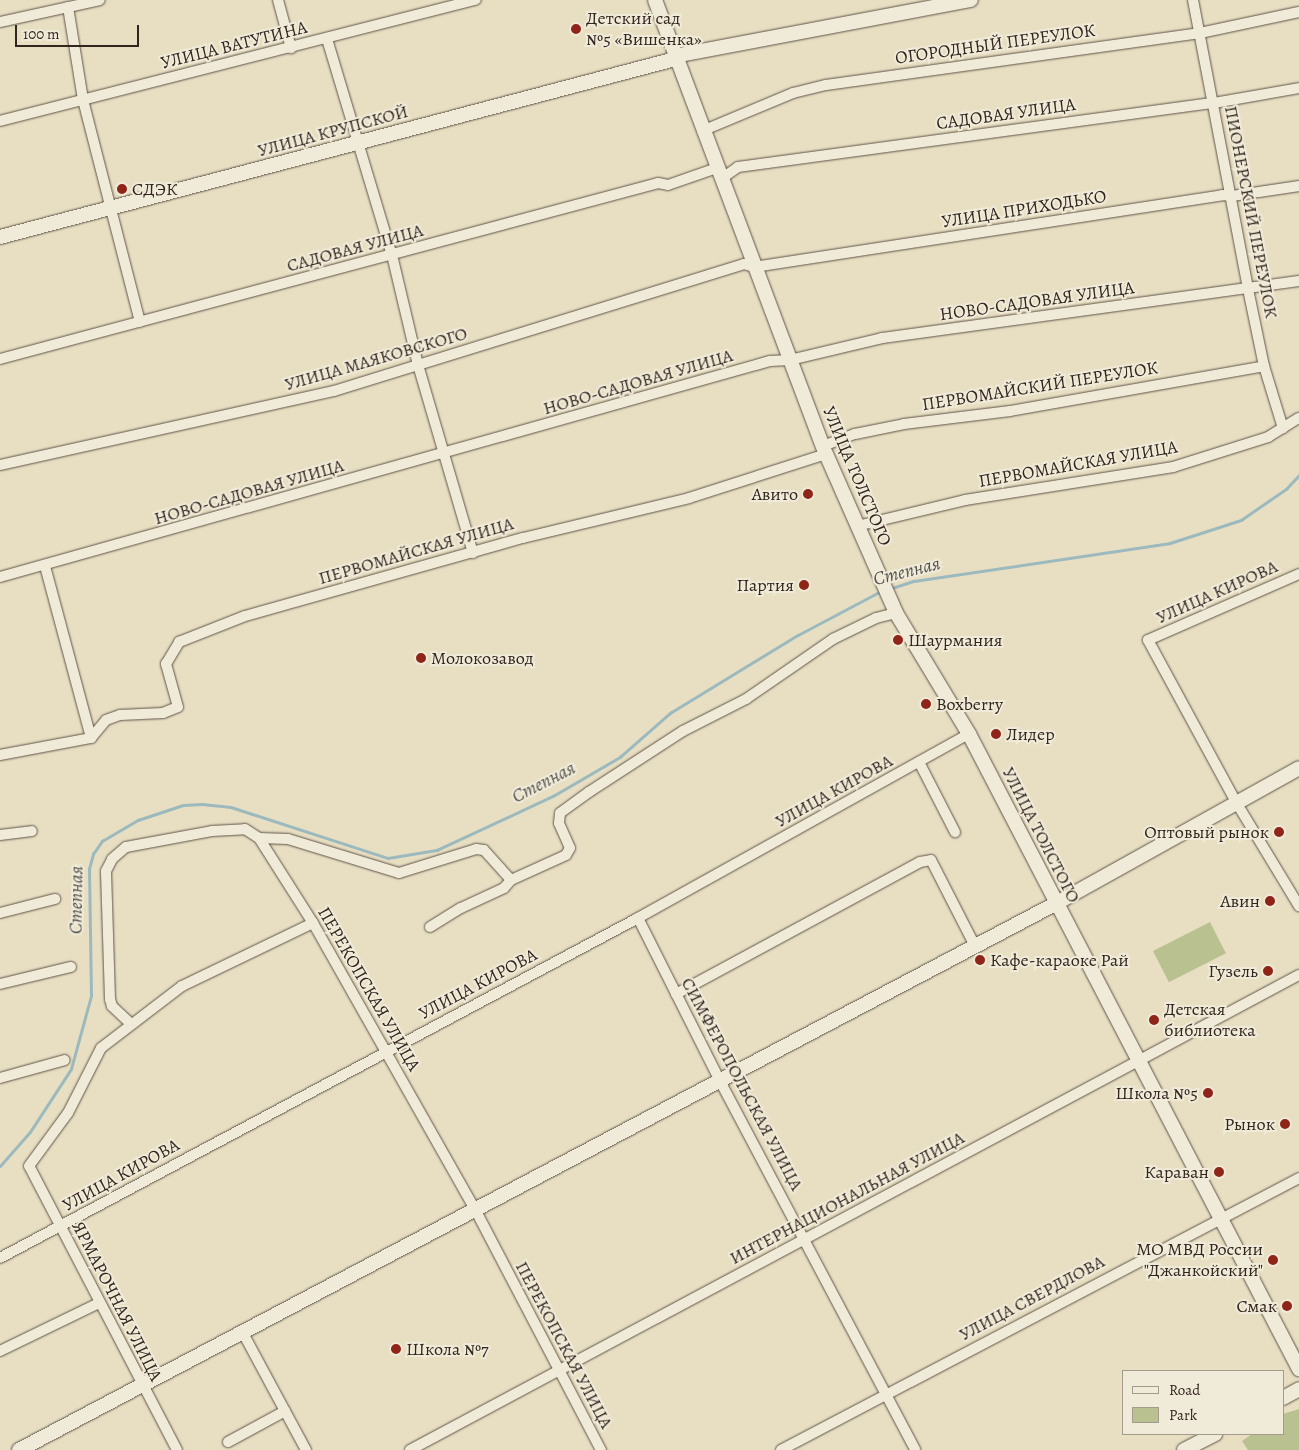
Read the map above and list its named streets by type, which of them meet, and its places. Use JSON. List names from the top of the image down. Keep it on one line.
{"streets":{"main road":["УЛИЦА КРУПСКОЙ","УЛИЦА ТОЛСТОГО"],"street":["ОГОРОДНЫЙ ПЕРЕУЛОК","УЛИЦА ВАТУТИНА","САДОВАЯ УЛИЦА","УЛИЦА ПРИХОДЬКО","ПИОНЕРСКИЙ ПЕРЕУЛОК","НОВО-САДОВАЯ УЛИЦА","УЛИЦА МАЯКОВСКОГО","ПЕРВОМАЙСКИЙ ПЕРЕУЛОК","ПЕРВОМАЙСКАЯ УЛИЦА","УЛИЦА КИРОВА","ПЕРЕКОПСКАЯ УЛИЦА","СИМФЕРОПОЛЬСКАЯ УЛИЦА","ИНТЕРНАЦИОНАЛЬНАЯ УЛИЦА","УЛИЦА СВЕРДЛОВА","ЯРМАРОЧНАЯ УЛИЦА"]},"crossings":[["ОГОРОДНЫЙ ПЕРЕУЛОК","ПИОНЕРСКИЙ ПЕРЕУЛОК"],["ОГОРОДНЫЙ ПЕРЕУЛОК","УЛИЦА ТОЛСТОГО"],["САДОВАЯ УЛИЦА","ПИОНЕРСКИЙ ПЕРЕУЛОК"],["САДОВАЯ УЛИЦА","УЛИЦА ТОЛСТОГО"],["УЛИЦА КРУПСКОЙ","УЛИЦА ТОЛСТОГО"],["УЛИЦА ПРИХОДЬКО","ПИОНЕРСКИЙ ПЕРЕУЛОК"],["УЛИЦА ПРИХОДЬКО","УЛИЦА МАЯКОВСКОГО"],["УЛИЦА ПРИХОДЬКО","УЛИЦА ТОЛСТОГО"],["ПИОНЕРСКИЙ ПЕРЕУЛОК","НОВО-САДОВАЯ УЛИЦА"],["ПИОНЕРСКИЙ ПЕРЕУЛОК","ПЕРВОМАЙСКИЙ ПЕРЕУЛОК"],["ПИОНЕРСКИЙ ПЕРЕУЛОК","ПЕРВОМАЙСКАЯ УЛИЦА"],["НОВО-САДОВАЯ УЛИЦА","УЛИЦА ТОЛСТОГО"],["УЛИЦА МАЯКОВСКОГО","УЛИЦА ТОЛСТОГО"],["ПЕРВОМАЙСКИЙ ПЕРЕУЛОК","ПЕРВОМАЙСКАЯ УЛИЦА"],["ПЕРВОМАЙСКИЙ ПЕРЕУЛОК","УЛИЦА ТОЛСТОГО"],["ПЕРВОМАЙСКАЯ УЛИЦА","УЛИЦА ТОЛСТОГО"],["УЛИЦА ТОЛСТОГО","УЛИЦА КИРОВА"],["УЛИЦА ТОЛСТОГО","ИНТЕРНАЦИОНАЛЬНАЯ УЛИЦА"],["УЛИЦА ТОЛСТОГО","УЛИЦА СВЕРДЛОВА"],["УЛИЦА КИРОВА","ПЕРЕКОПСКАЯ УЛИЦА"],["УЛИЦА КИРОВА","СИМФЕРОПОЛЬСКАЯ УЛИЦА"],["УЛИЦА КИРОВА","ЯРМАРОЧНАЯ УЛИЦА"],["ПЕРЕКОПСКАЯ УЛИЦА","ИНТЕРНАЦИОНАЛЬНАЯ УЛИЦА"],["СИМФЕРОПОЛЬСКАЯ УЛИЦА","ИНТЕРНАЦИОНАЛЬНАЯ УЛИЦА"],["СИМФЕРОПОЛЬСКАЯ УЛИЦА","УЛИЦА СВЕРДЛОВА"]],"water":["Степная"],"places":["Детский сад №5 «Вишенка»","СДЭК","Авито","Партия","Шаурмания","Молокозавод","Boxberry","Лидер","Оптовый рынок","Авин","Кафе-караоке Рай","Гузель","Детская библиотека","Школа №5","Рынок","Караван","МО МВД России \"Джанкойский\"","Смак","Школа №7"],"legend":["Road","Park"],"scale_bar":"100 m"}
